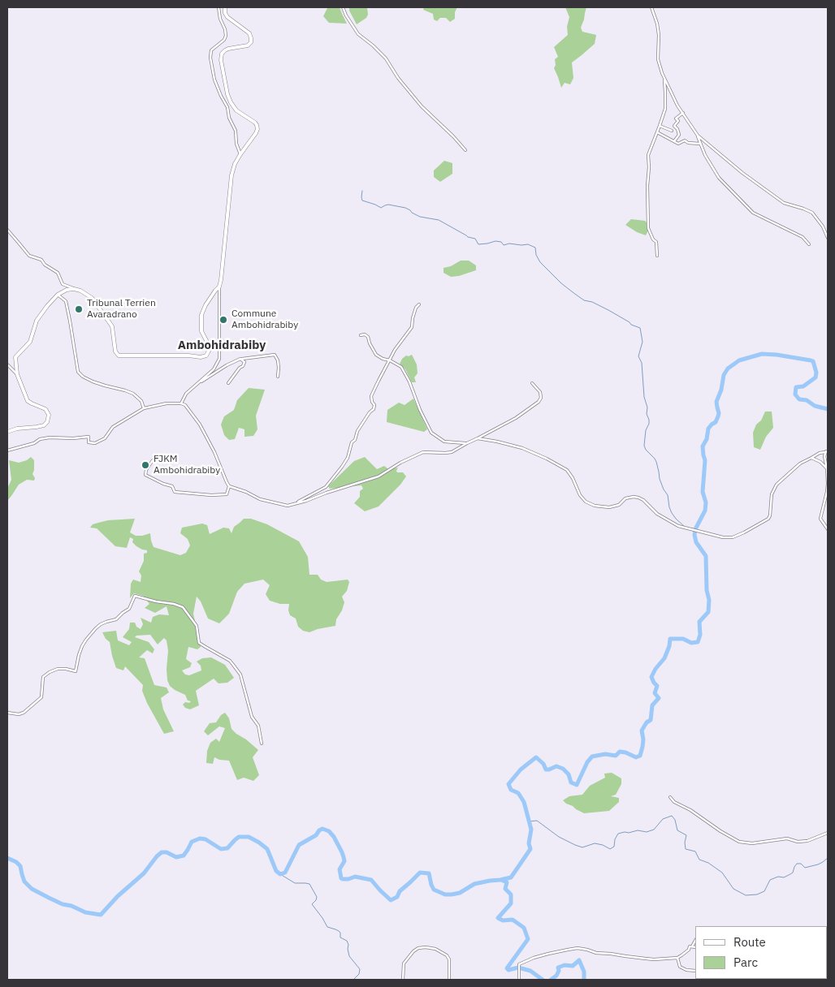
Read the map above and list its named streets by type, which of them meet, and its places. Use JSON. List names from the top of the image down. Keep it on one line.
{"districts":["Ambohidrabiby"],"places":["Tribunal Terrien Avaradrano","Commune Ambohidrabiby","FJKM Ambohidrabiby"],"legend":["Route","Parc"]}
